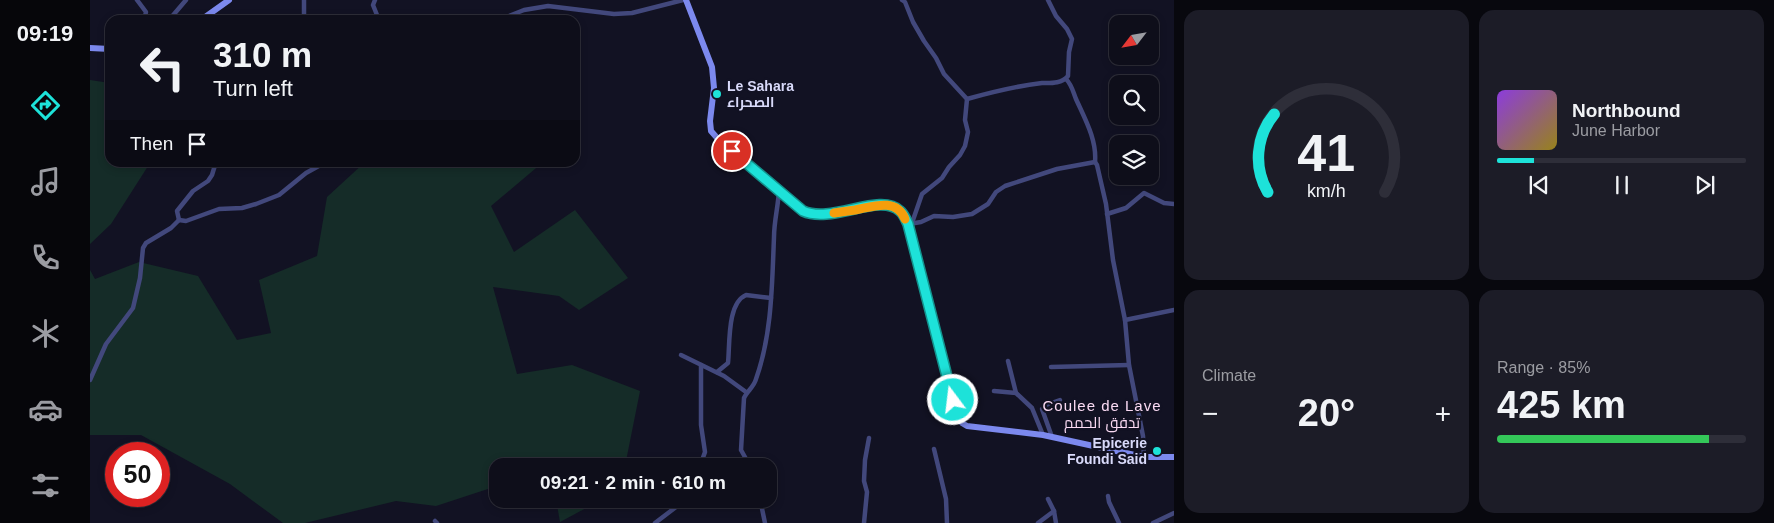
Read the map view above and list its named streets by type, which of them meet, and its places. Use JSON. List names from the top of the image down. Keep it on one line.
{"districts":["Coulee de Lave تدفق الحمم"],"places":["Le Sahara الصحراء","Epicerie Foundi Said"],"north":"bottom left","page":{"tabs":"09:19","turn":["310 m","Turn left"],"song":["Northbound","June Harbor"],"then":"Then","tile":["Climate",["Range · 85%","425 km"]],"heat":["−","20°","+"],"limit":"50","trip":"09:21 · 2 min · 610 m","gauge":["41","km/h"]}}
